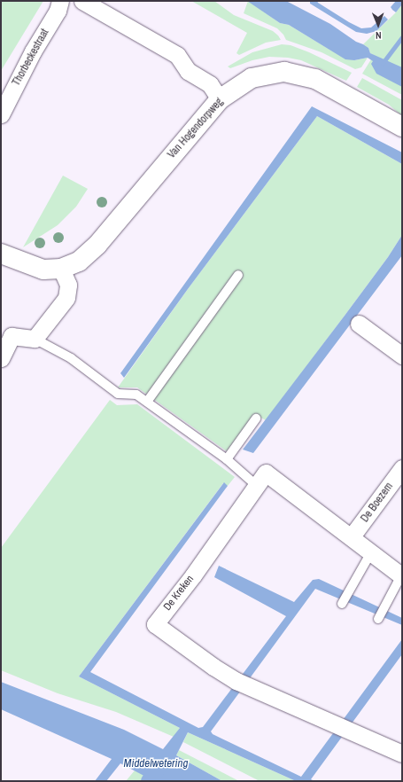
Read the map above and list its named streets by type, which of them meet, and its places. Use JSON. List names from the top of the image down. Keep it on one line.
{"streets":{"street":["Thorbeckestraat","Van Hogendorpweg","De Boezem","De Kreken"]},"crossings":[["De Boezem","De Kreken"]],"water":["Middelwetering"],"north":"bottom"}
